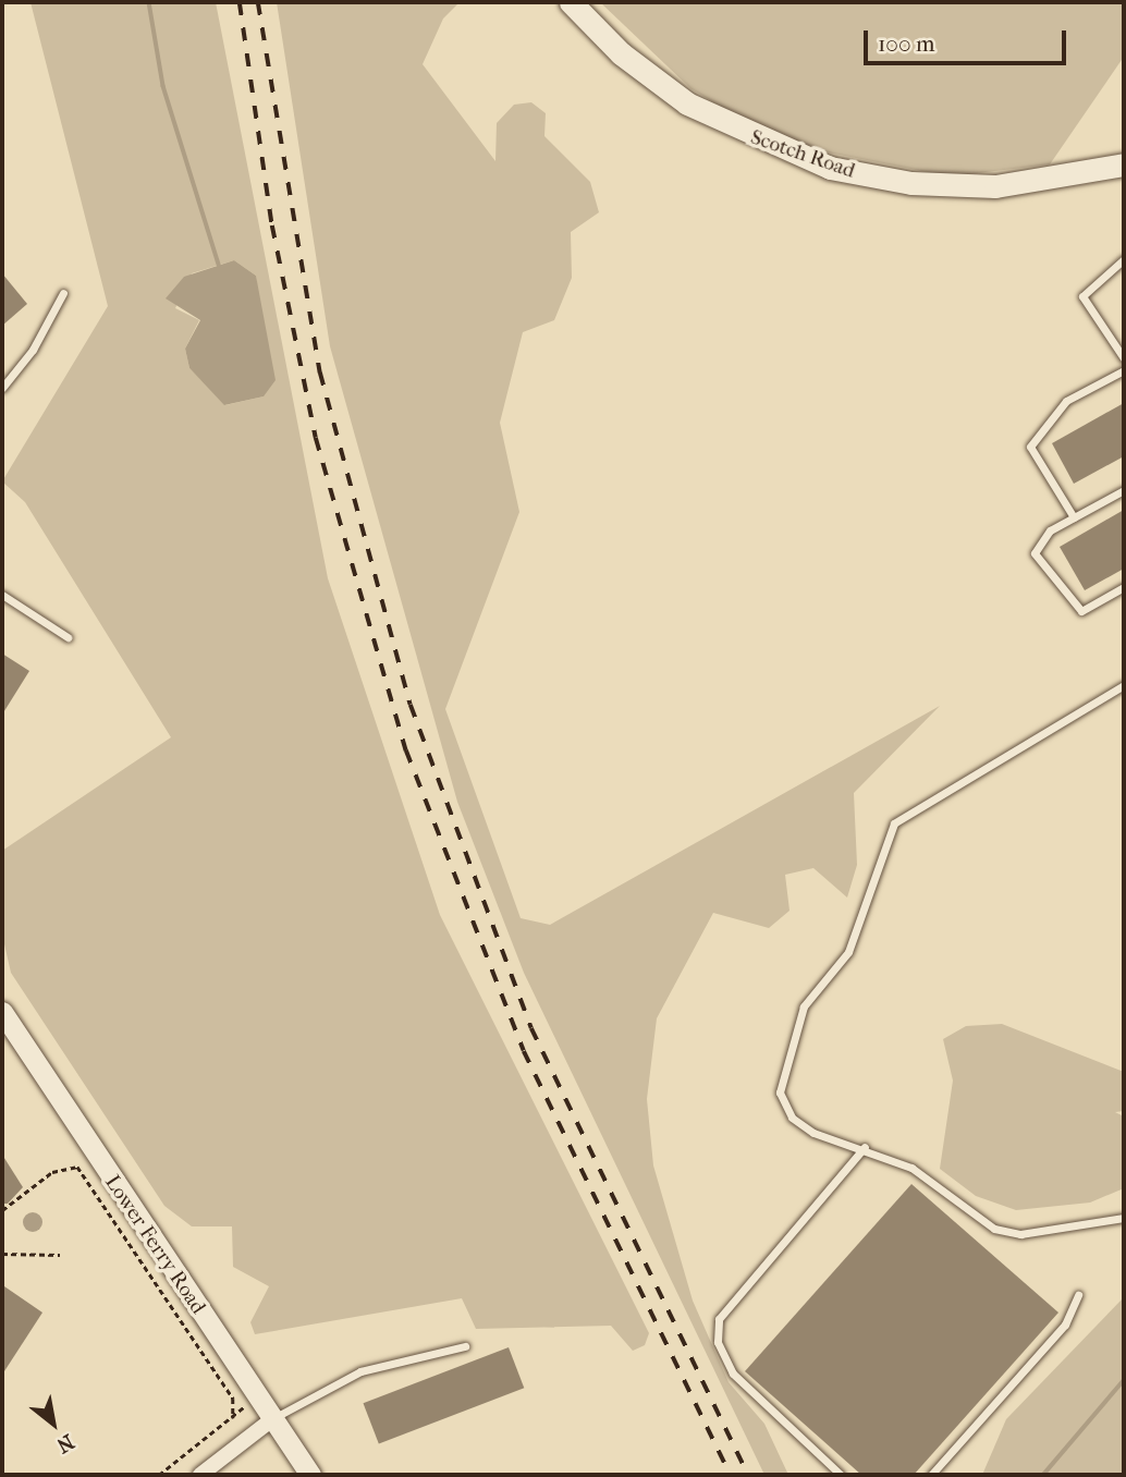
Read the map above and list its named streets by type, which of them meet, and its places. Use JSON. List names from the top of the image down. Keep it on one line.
{"streets":{"main road":["Scotch Road"],"street":["Lower Ferry Road"]},"scale_bar":"100 m","north":"bottom right"}
